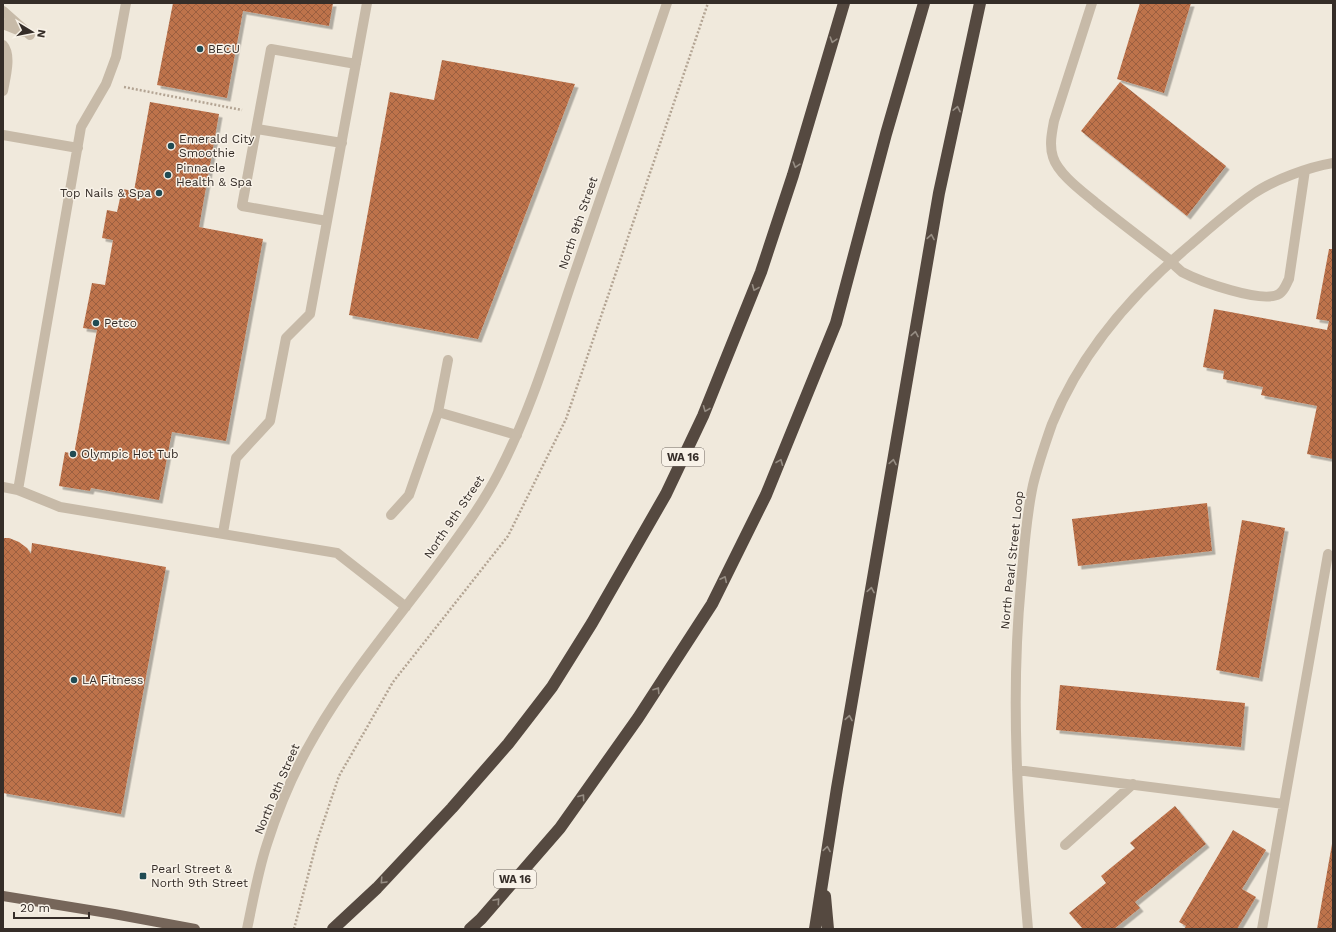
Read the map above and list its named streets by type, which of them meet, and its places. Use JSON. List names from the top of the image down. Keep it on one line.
{"streets":{"highway":["WA 16"],"street":["North 9th Street","North Pearl Street Loop"]},"places":{"other":["BECU","Emerald City Smoothie","Pinnacle Health & Spa","Top Nails & Spa","Petco","Olympic Hot Tub","LA Fitness"],"transit":["Pearl Street & North 9th Street"]},"scale_bar":"20 m","north":"right"}
